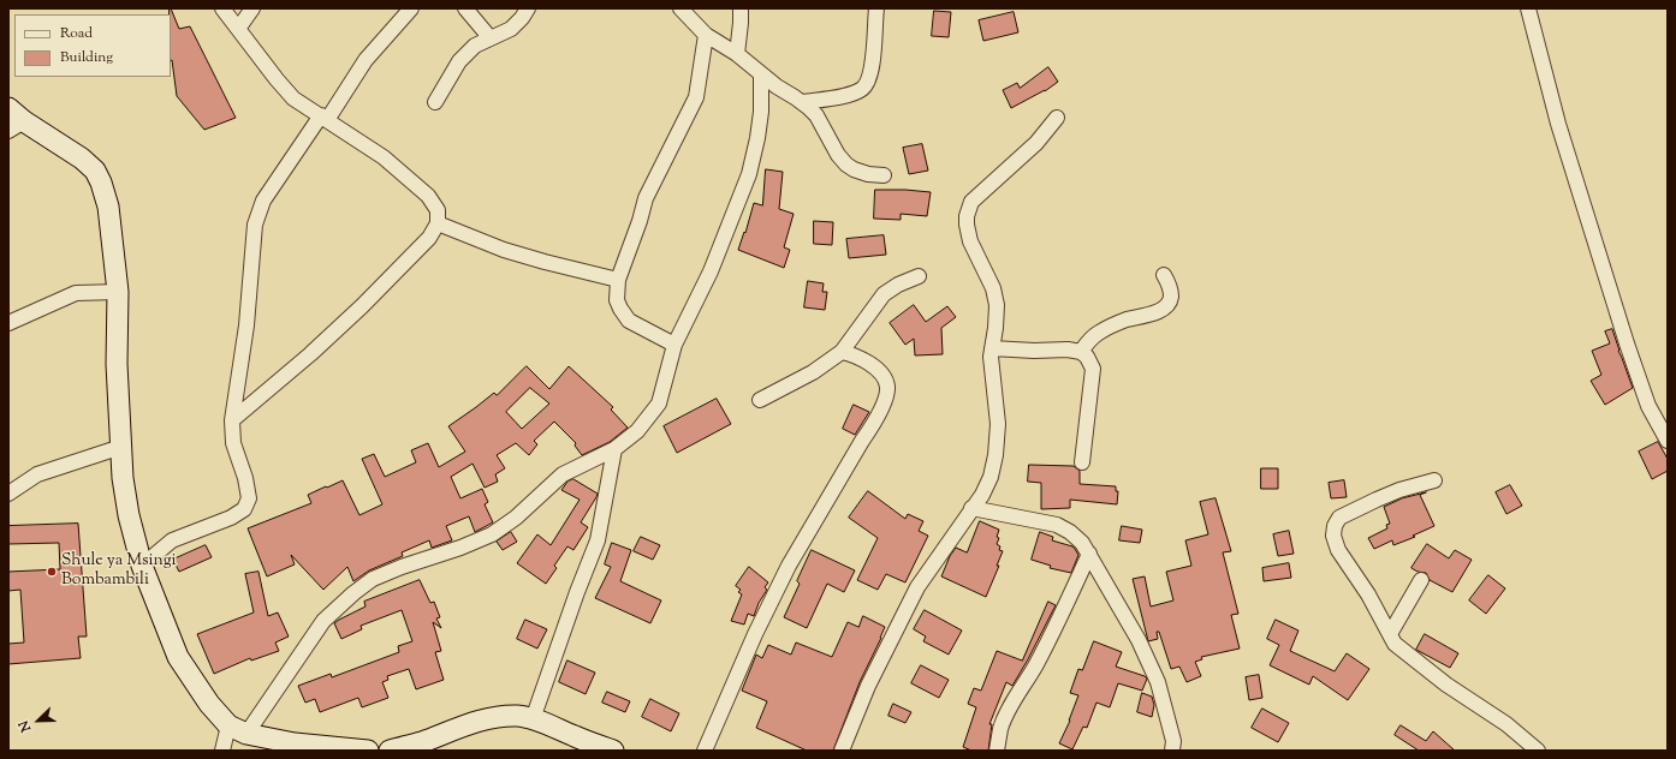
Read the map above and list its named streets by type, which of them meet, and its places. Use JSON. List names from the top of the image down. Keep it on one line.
{"places":["Shule ya Msingi Bombambili"],"legend":["Road","Building"],"north":"bottom left"}
